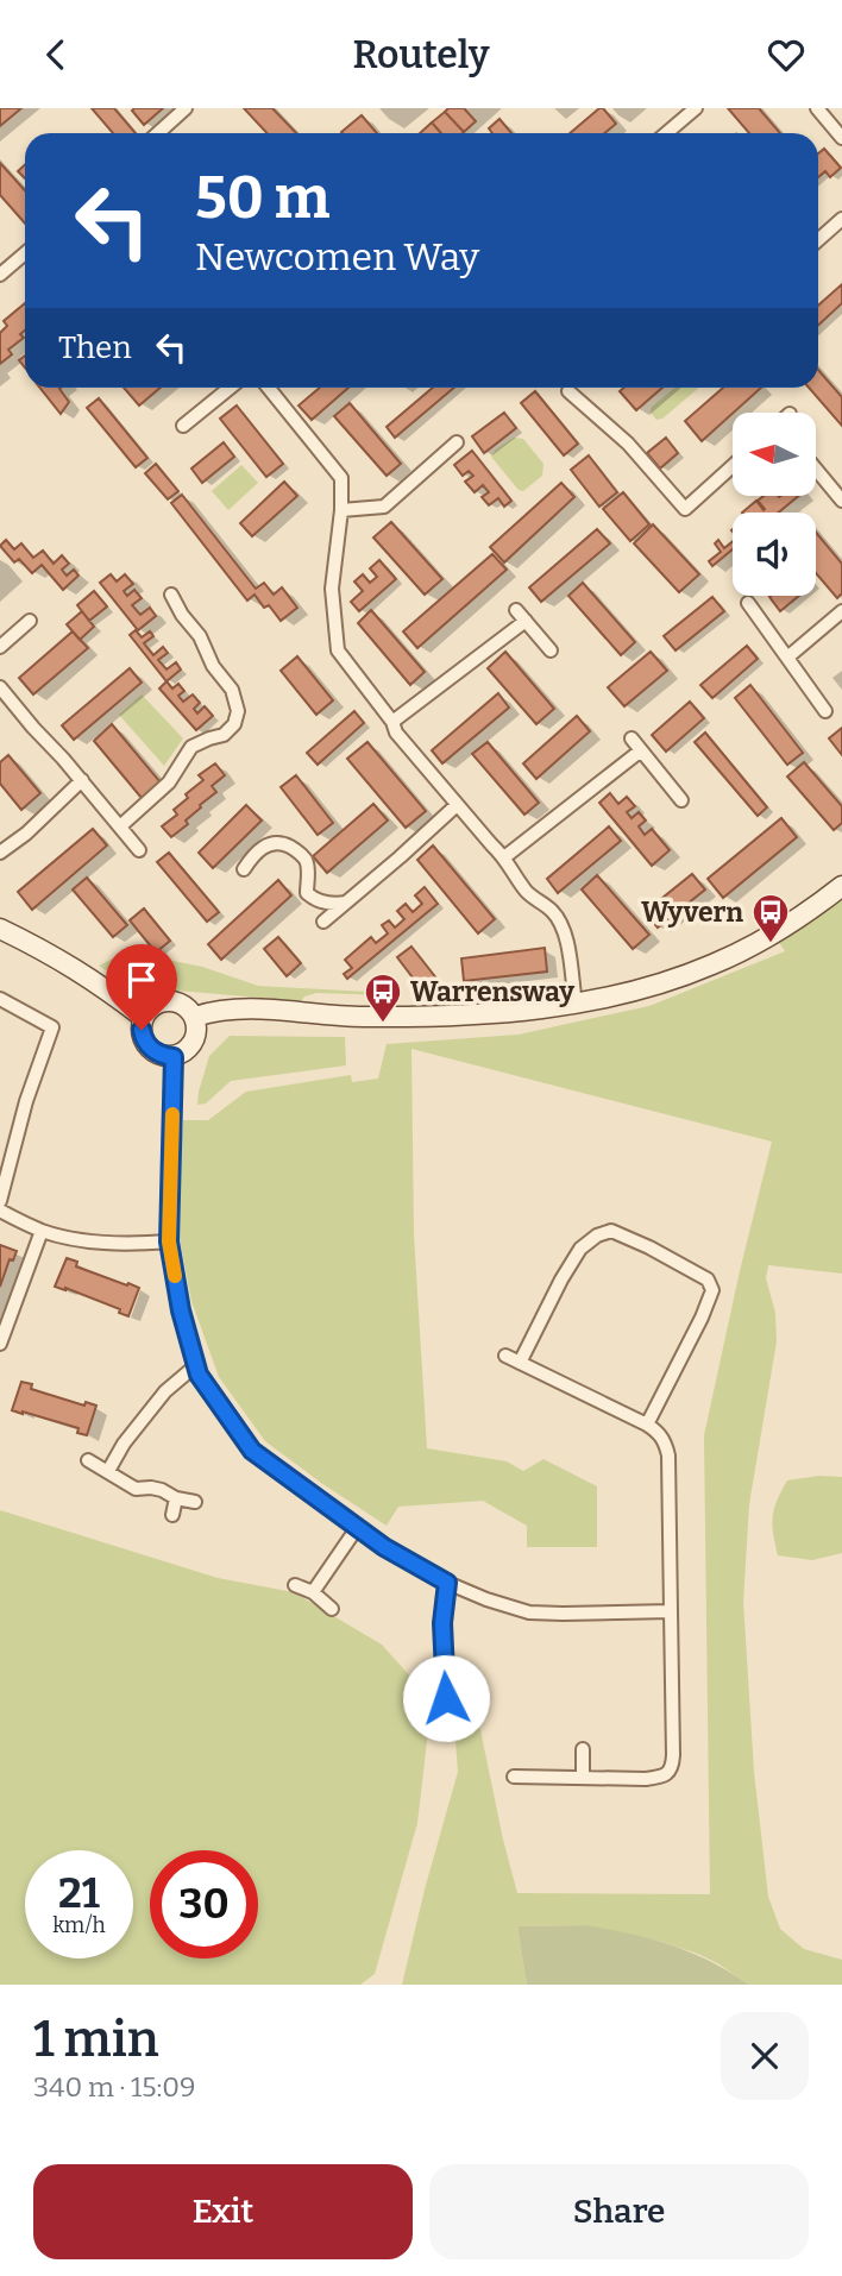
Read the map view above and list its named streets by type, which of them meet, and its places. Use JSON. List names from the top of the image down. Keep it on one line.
{"places":{"bus stop":["Wyvern","Warrensway"]},"north":"left","page":{"header":"Routely","turn":["50 m","Newcomen Way"],"then":"Then","speed":"21 km/h","limit":"30","heading":["1 min","340 m · 15:09"],"buttons":["Exit","Share"]}}
